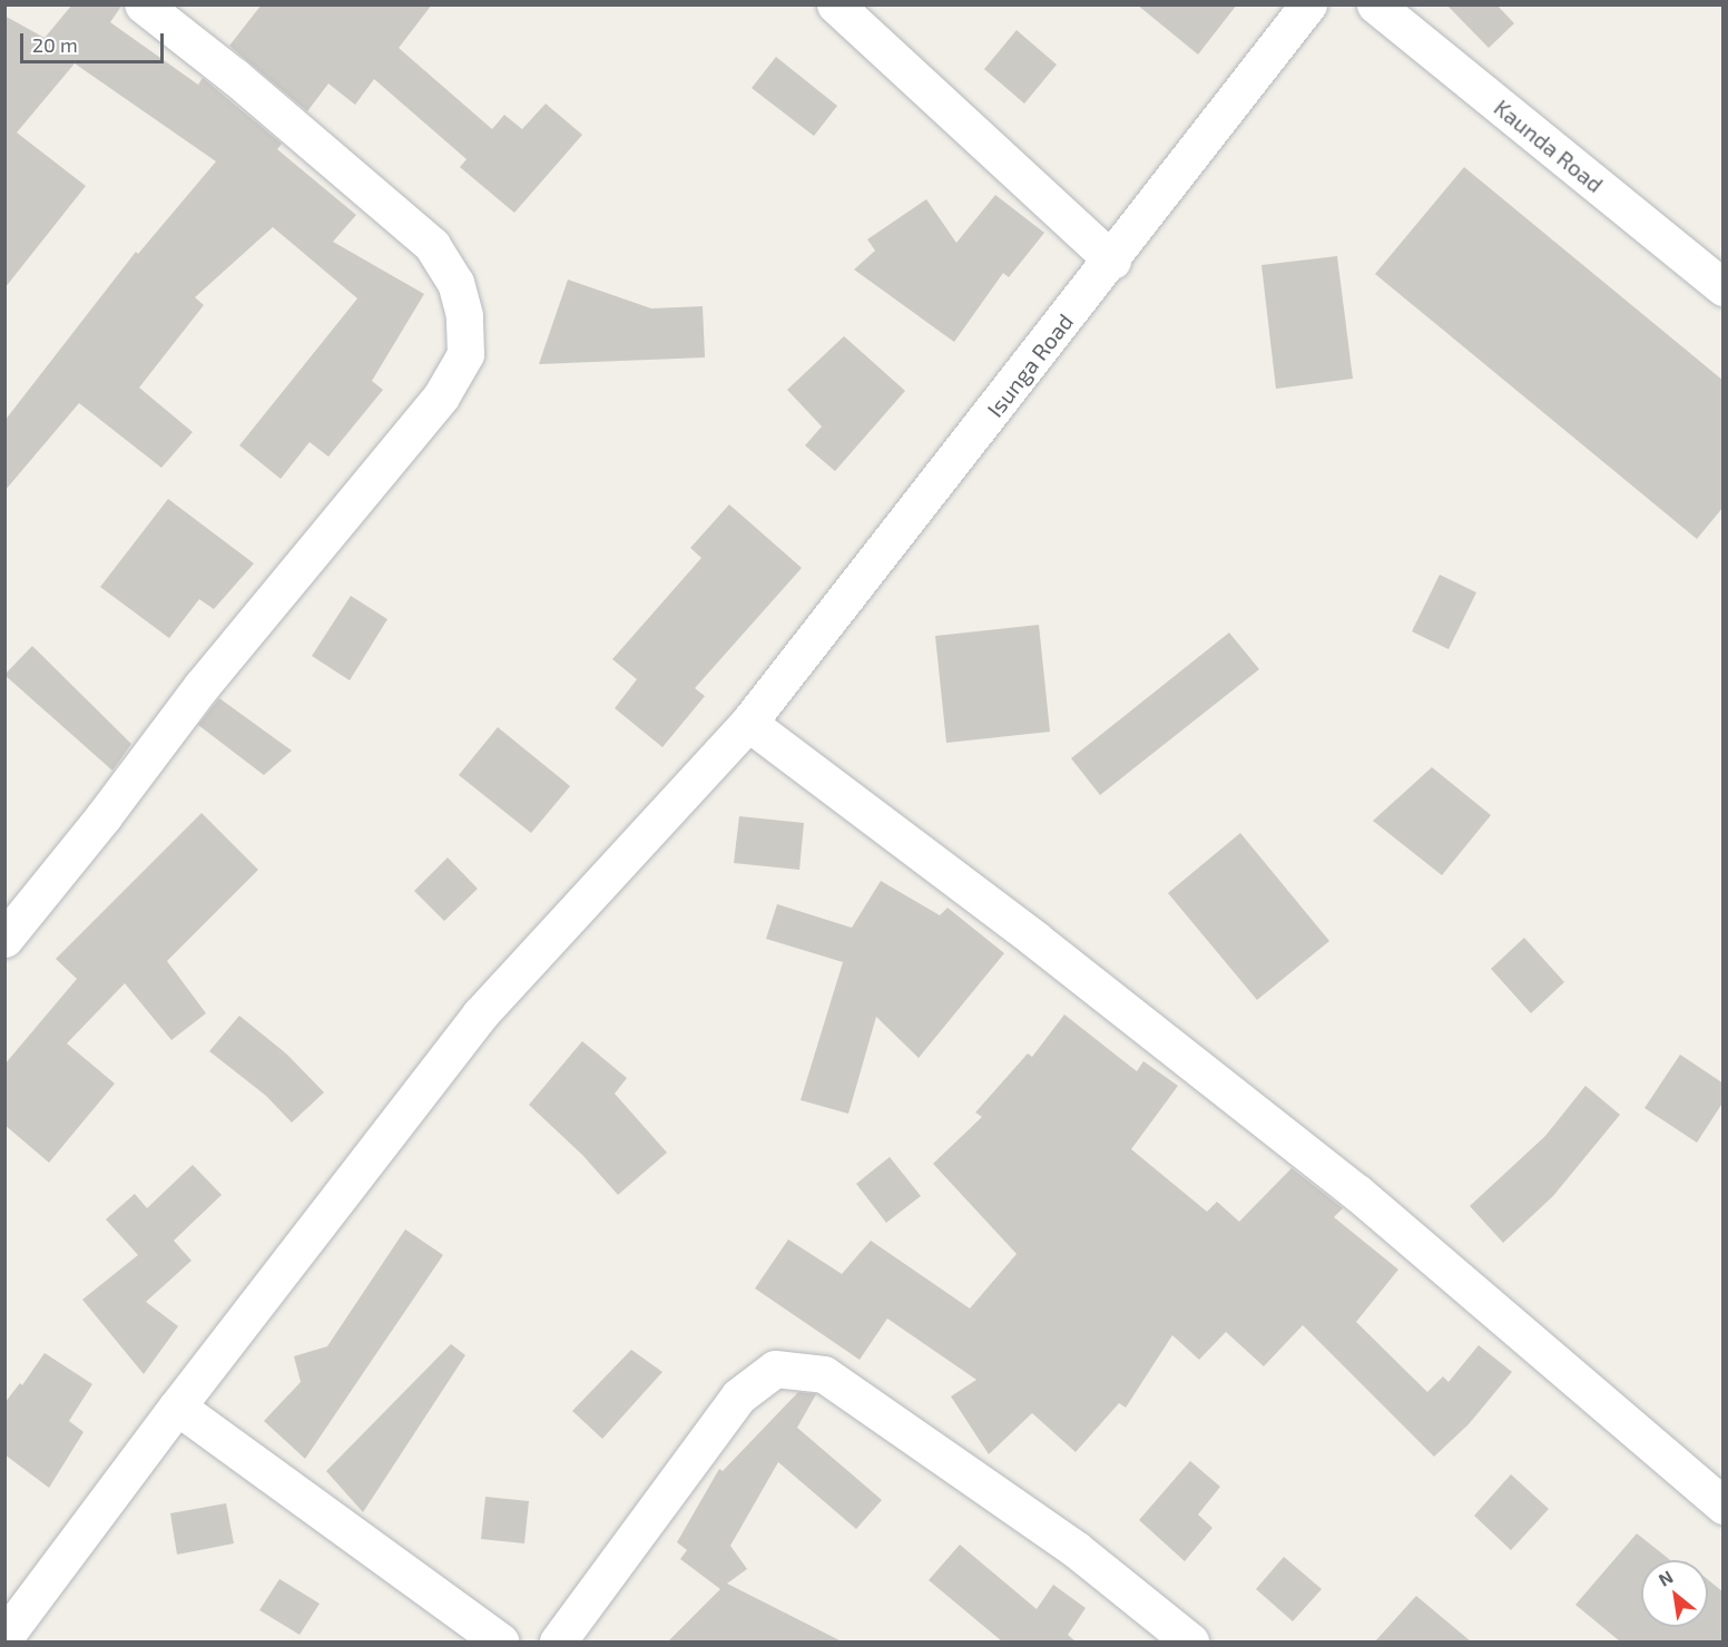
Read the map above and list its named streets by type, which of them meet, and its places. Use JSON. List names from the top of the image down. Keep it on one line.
{"streets":{"street":["Kaunda Road","Isunga Road"]},"scale_bar":"20 m","north":"top left"}
